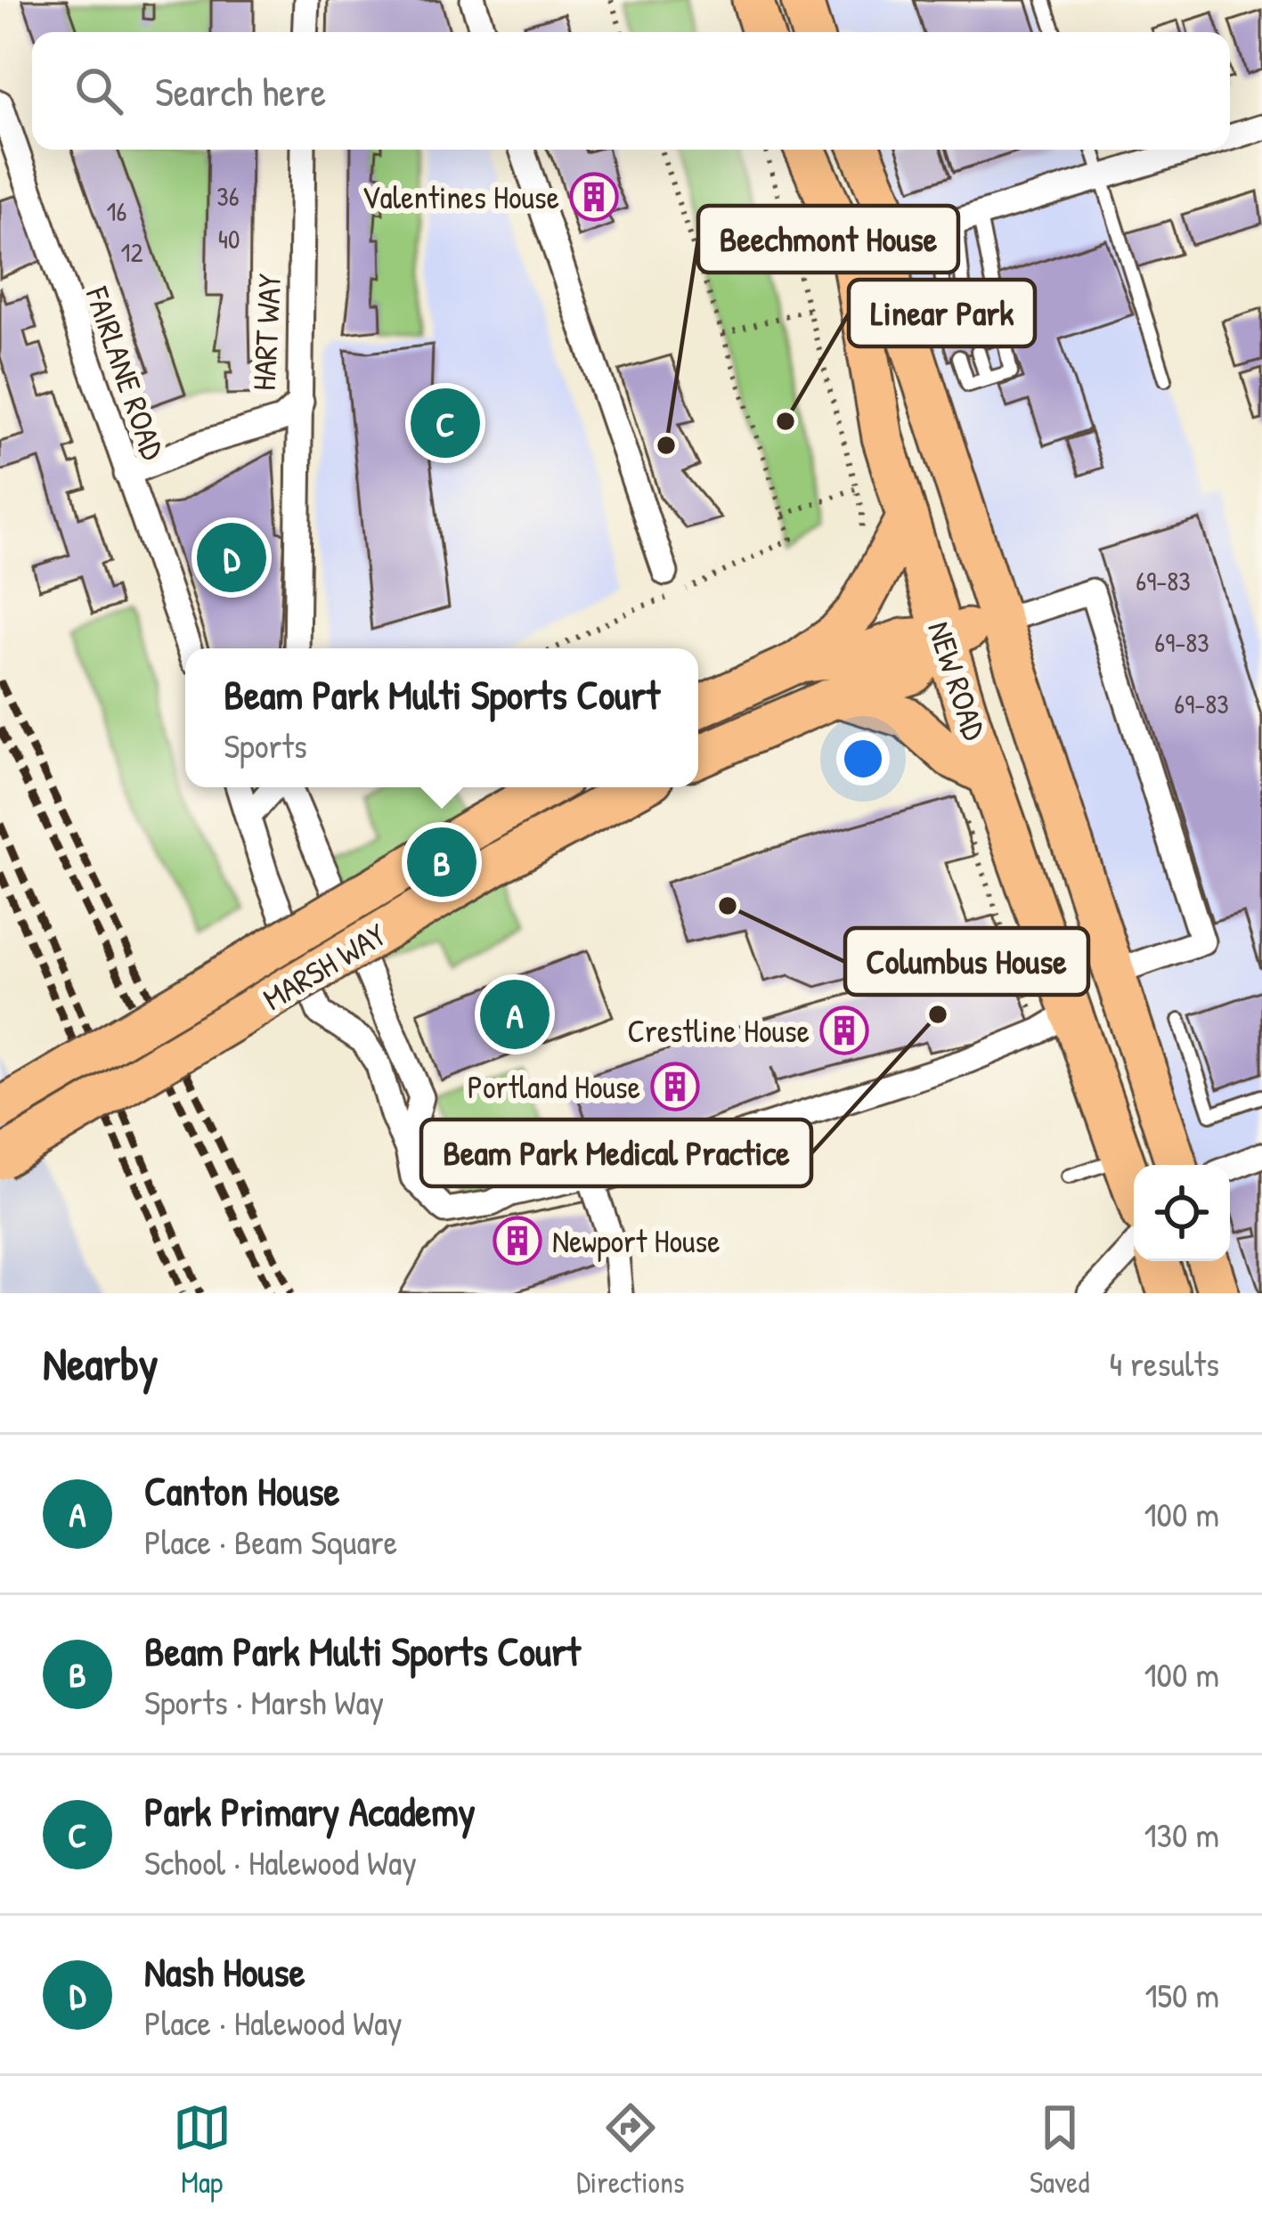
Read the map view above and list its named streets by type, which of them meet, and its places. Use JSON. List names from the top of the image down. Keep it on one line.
{"streets":{"main road":["NEW ROAD","MARSH WAY"],"street":["HART WAY","FAIRLANE ROAD"]},"crossings":[["HART WAY","FAIRLANE ROAD"]],"places":{"building":["Valentines House","Crestline House","Portland House","Newport House"],"other":["Linear Park","Beechmont House","Columbus House","Beam Park Medical Practice"]},"house_numbers":["36","16","40","12","69-83","69-83","69-83"],"page":{"search":"Search here","pins":["C","D","B","A"],"popup":["Beam Park Multi Sports Court","Sports"],"heading":["Nearby","4 results"],"list":[{"mark":"A","name":"Canton House","note":"Place · Beam Square","value":"100 m"},{"mark":"B","name":"Beam Park Multi Sports Court","note":"Sports · Marsh Way","value":"100 m"},{"mark":"C","name":"Park Primary Academy","note":"School · Halewood Way","value":"130 m"},{"mark":"D","name":"Nash House","note":"Place · Halewood Way","value":"150 m"}],"nav":["Map","Directions","Saved"]}}
